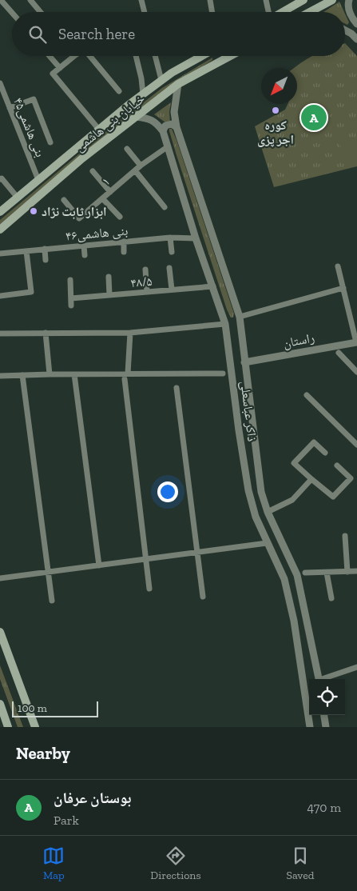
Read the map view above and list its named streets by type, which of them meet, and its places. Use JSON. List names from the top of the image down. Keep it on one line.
{"streets":{"main road":["خیابان بنی هاشمی"],"street":["بنی هاشمی۴۵","۱","بنی هاشمی۴۶","۴۸/۵","راستان","ذاکر عباسعلی"]},"crossings":[["خیابان بنی هاشمی","بنی هاشمی۴۵"],["خیابان بنی هاشمی","ذاکر عباسعلی"],["۱","ذاکر عباسعلی"],["بنی هاشمی۴۶","ذاکر عباسعلی"],["۴۸/۵","ذاکر عباسعلی"],["راستان","ذاکر عباسعلی"]],"places":["کوره اجر پزی","ابزار ثابت نژاد"],"scale_bar":"100 m","north":"bottom left","page":{"search":"Search here","pins":"A","scale":"100 m","heading":"Nearby","list":[{"mark":"A","name":"بوستان عرفان","note":"Park","value":"470 m"}],"nav":["Map","Directions","Saved"]}}
